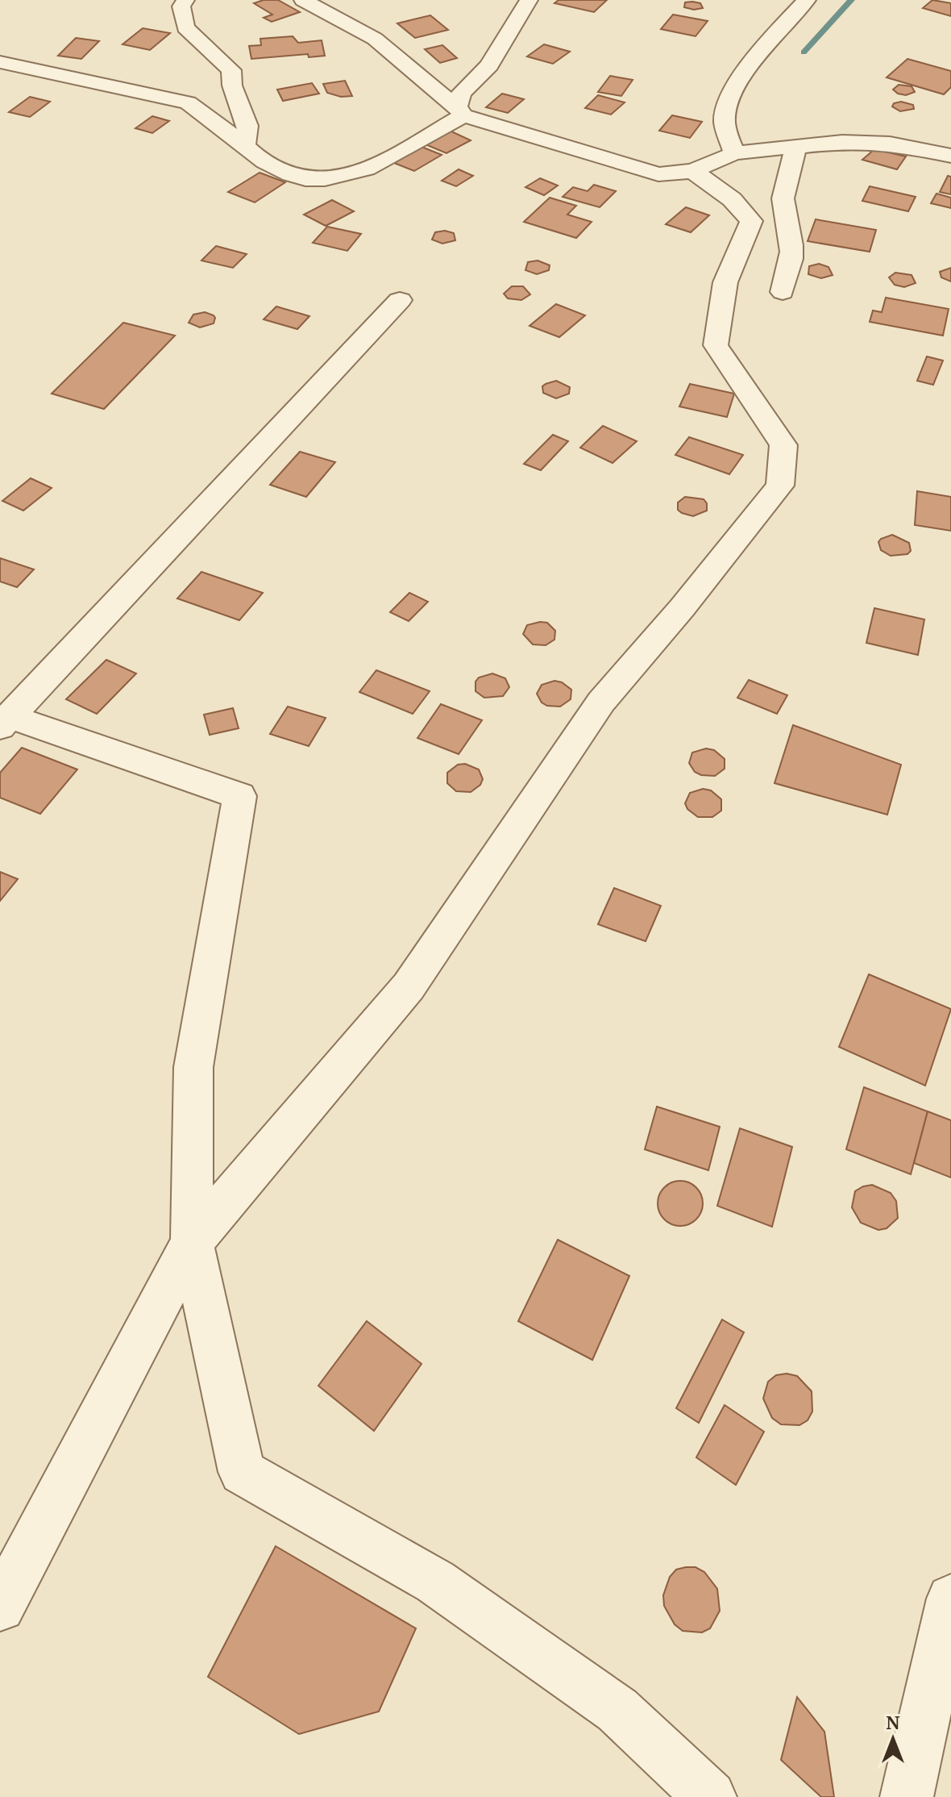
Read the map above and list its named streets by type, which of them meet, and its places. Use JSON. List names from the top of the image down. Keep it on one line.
{"north":"top"}
